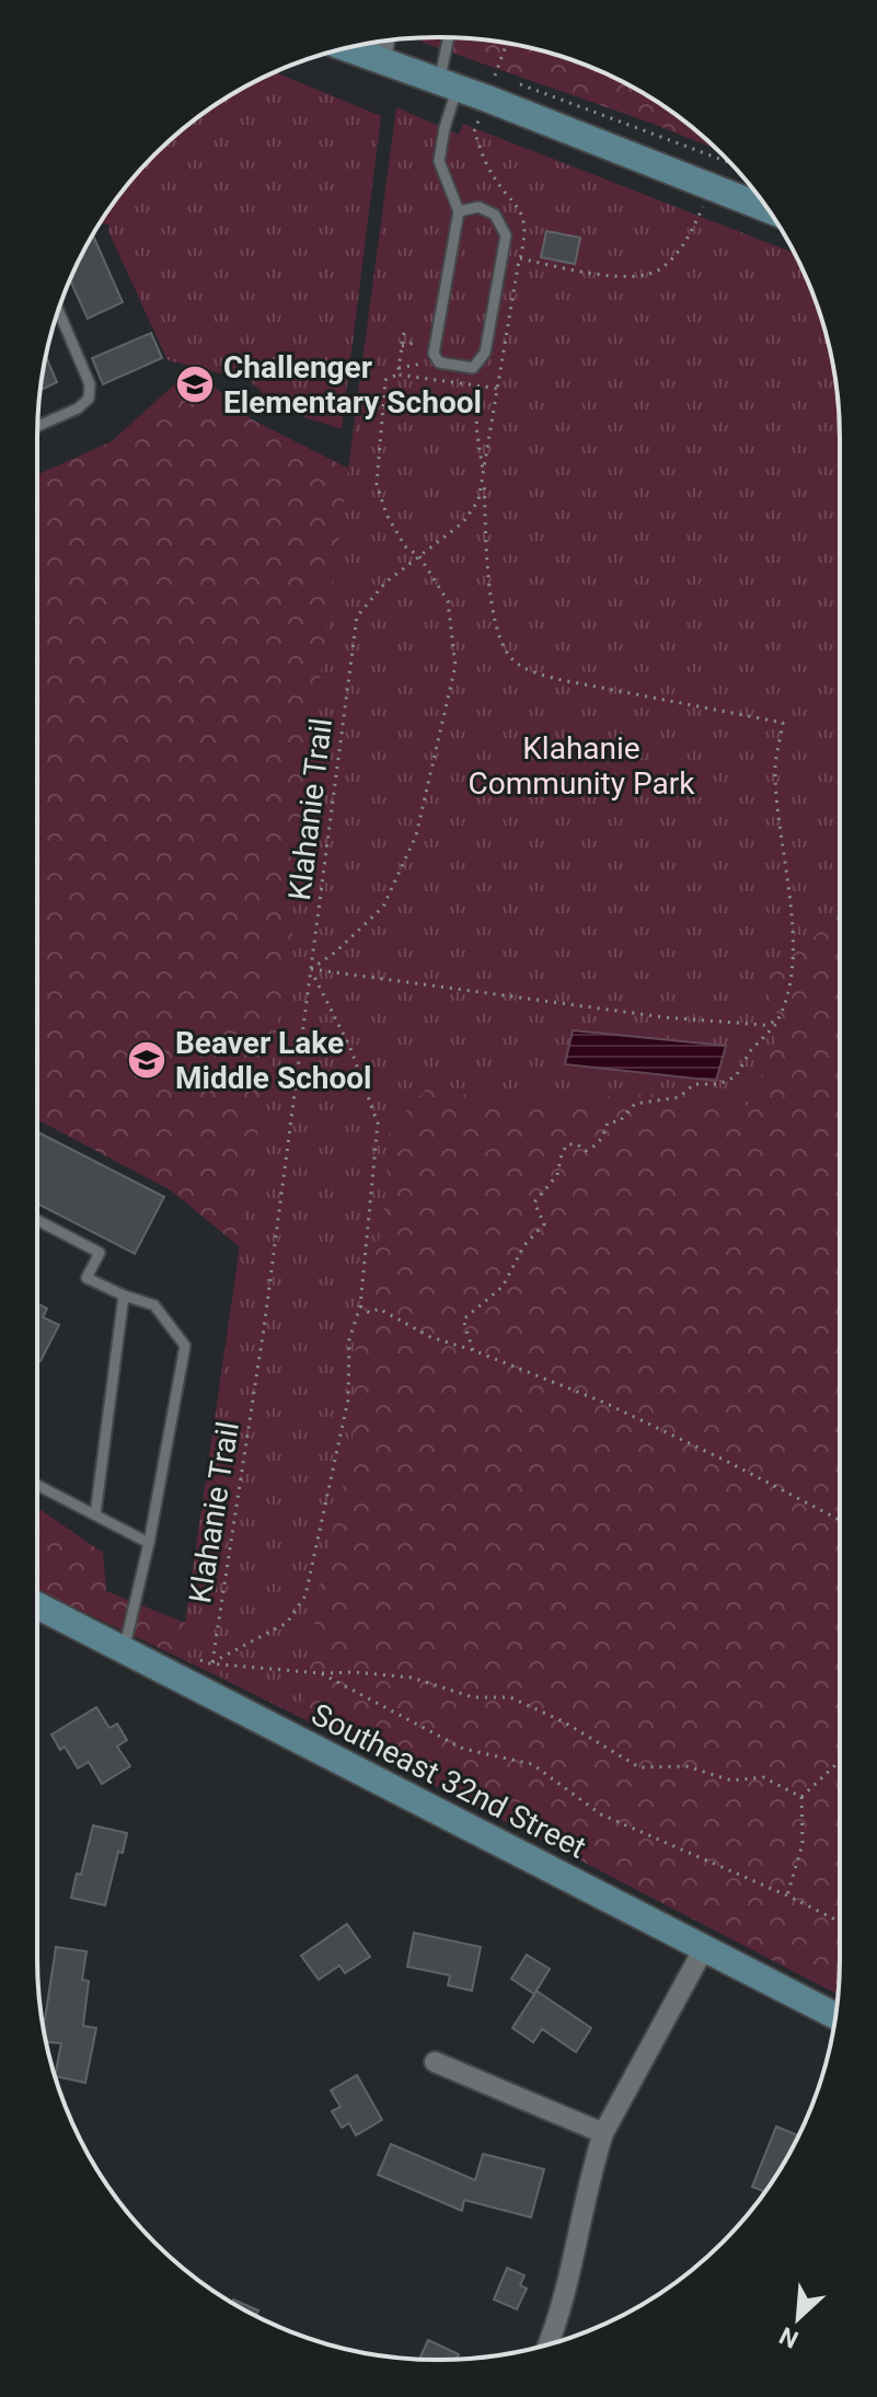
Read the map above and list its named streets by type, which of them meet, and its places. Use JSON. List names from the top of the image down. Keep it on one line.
{"streets":{"street":["Southeast 32nd Street"],"path":["Klahanie Trail"]},"parks":["Klahanie Community Park"],"places":{"school or university":["Challenger Elementary School","Beaver Lake Middle School"]},"north":"bottom left"}
